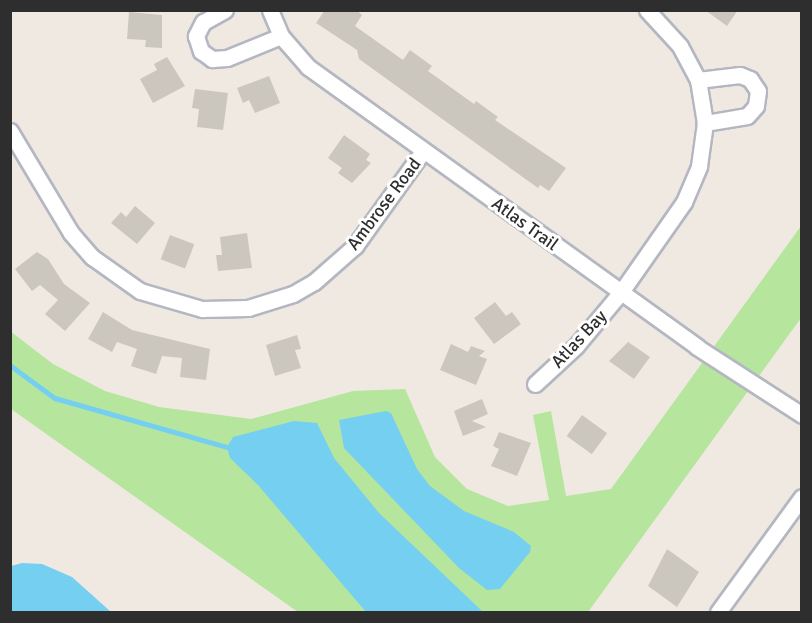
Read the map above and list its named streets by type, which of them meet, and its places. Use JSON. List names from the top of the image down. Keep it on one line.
{"streets":{"street":["Ambrose Road","Atlas Trail","Atlas Bay"]},"crossings":[["Ambrose Road","Atlas Trail"],["Atlas Trail","Atlas Bay"]]}
